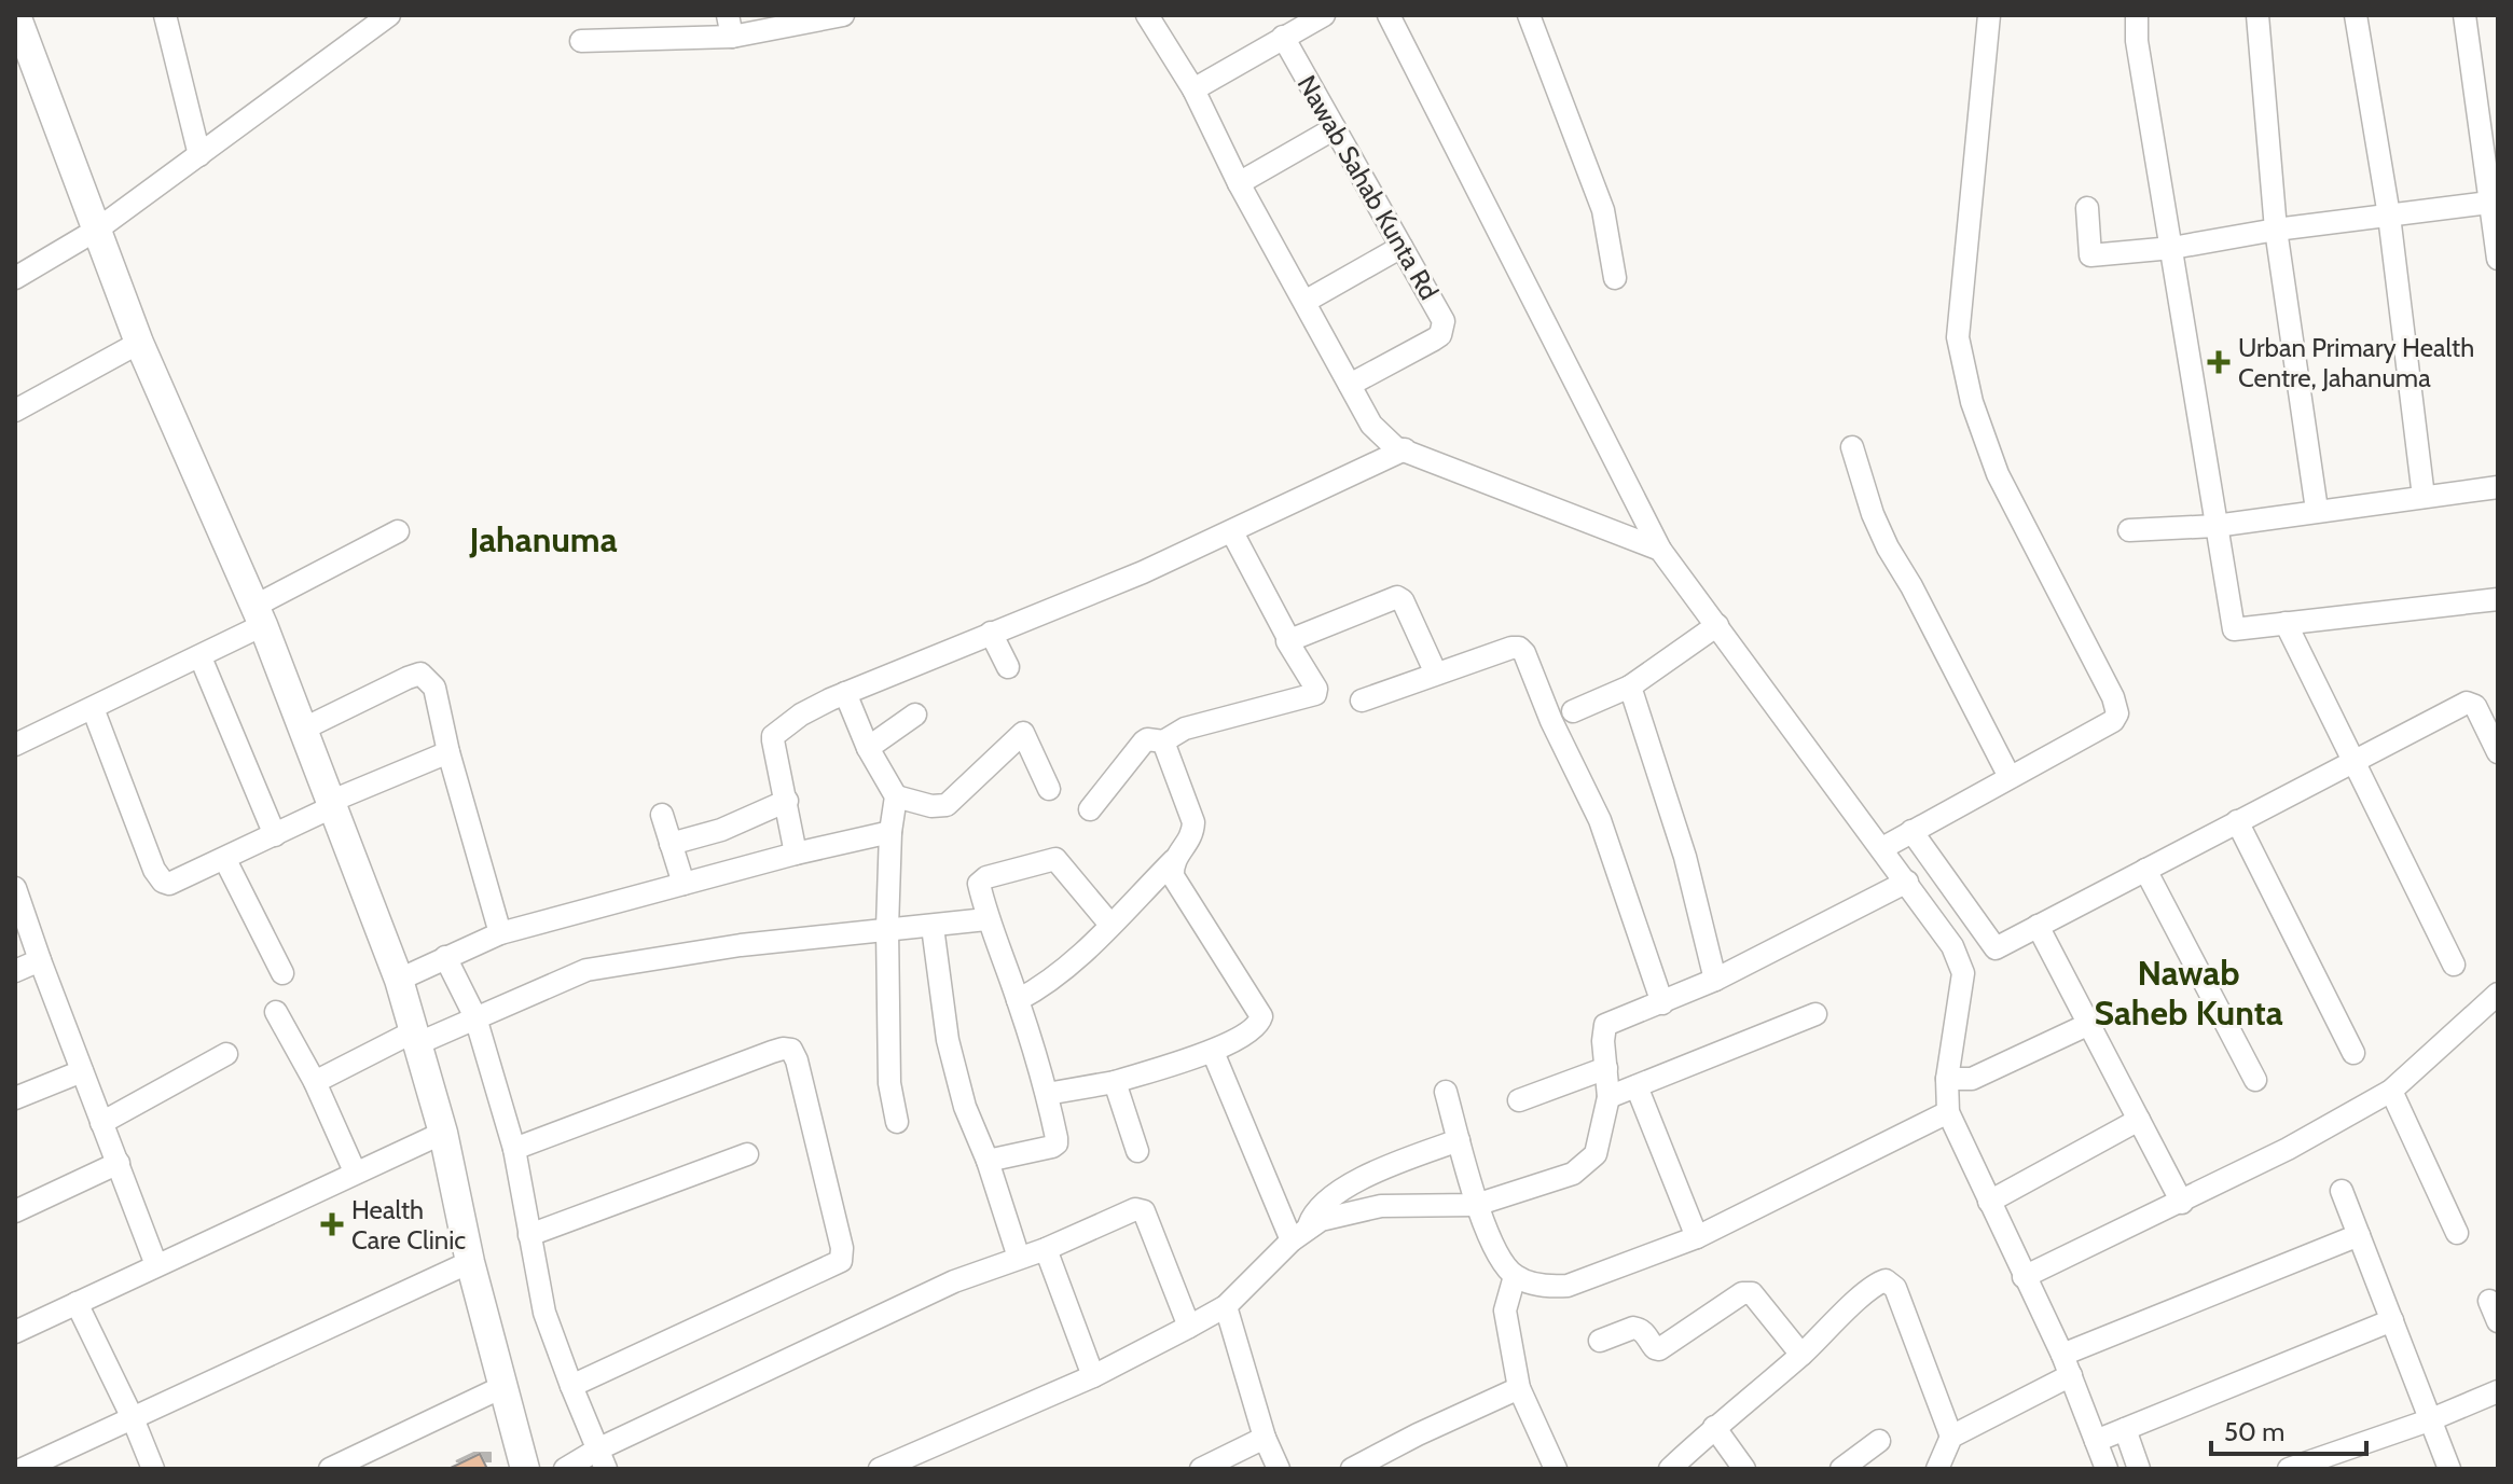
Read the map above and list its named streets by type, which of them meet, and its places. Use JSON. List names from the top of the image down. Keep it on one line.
{"streets":{"street":["Nawab Sahab Kunta Rd"]},"districts":["Jahanuma","Nawab Saheb Kunta"],"places":{"health":["Urban Primary Health Centre, Jahanuma","Health Care Clinic"]},"scale_bar":"50 m"}
